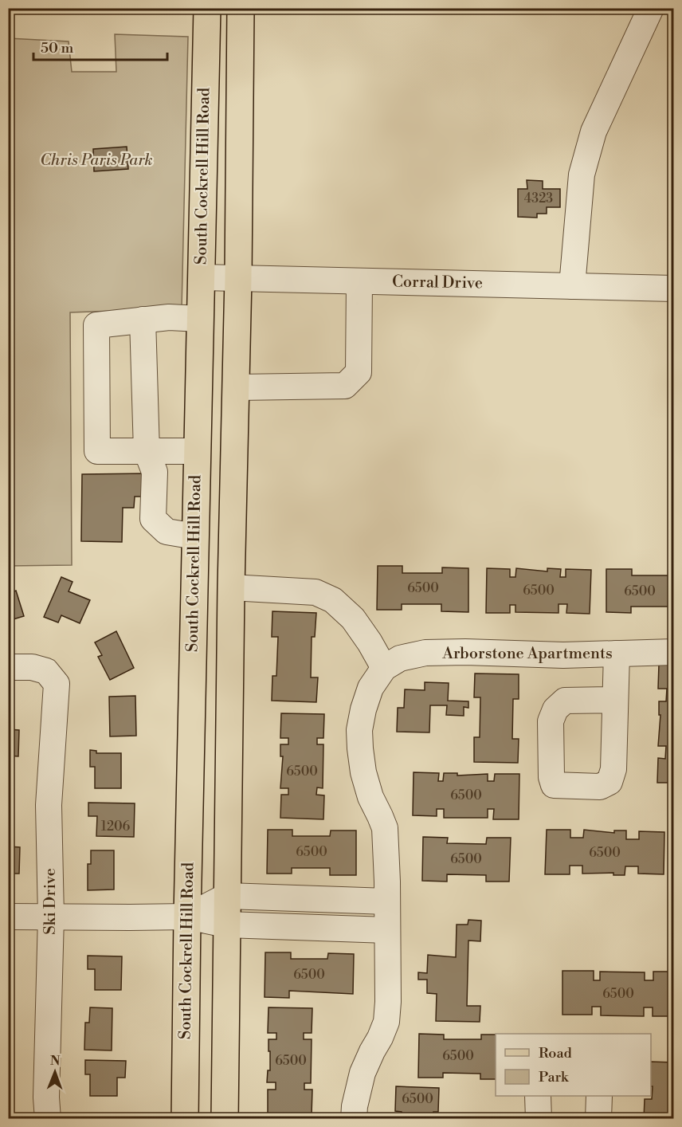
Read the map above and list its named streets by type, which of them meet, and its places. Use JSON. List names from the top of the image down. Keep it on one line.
{"streets":{"main road":["South Cockrell Hill Road"],"street":["Corral Drive","Arborstone Apartments","Ski Drive"]},"crossings":[["South Cockrell Hill Road","Corral Drive"]],"parks":["Chris Paris Park"],"house_numbers":["4323","6500","6500","6500","6500","6500","1206","6500","6500","6500","6500","6500","6500","6500","6500"],"legend":["Road","Park"],"scale_bar":"50 m","north":"top"}
